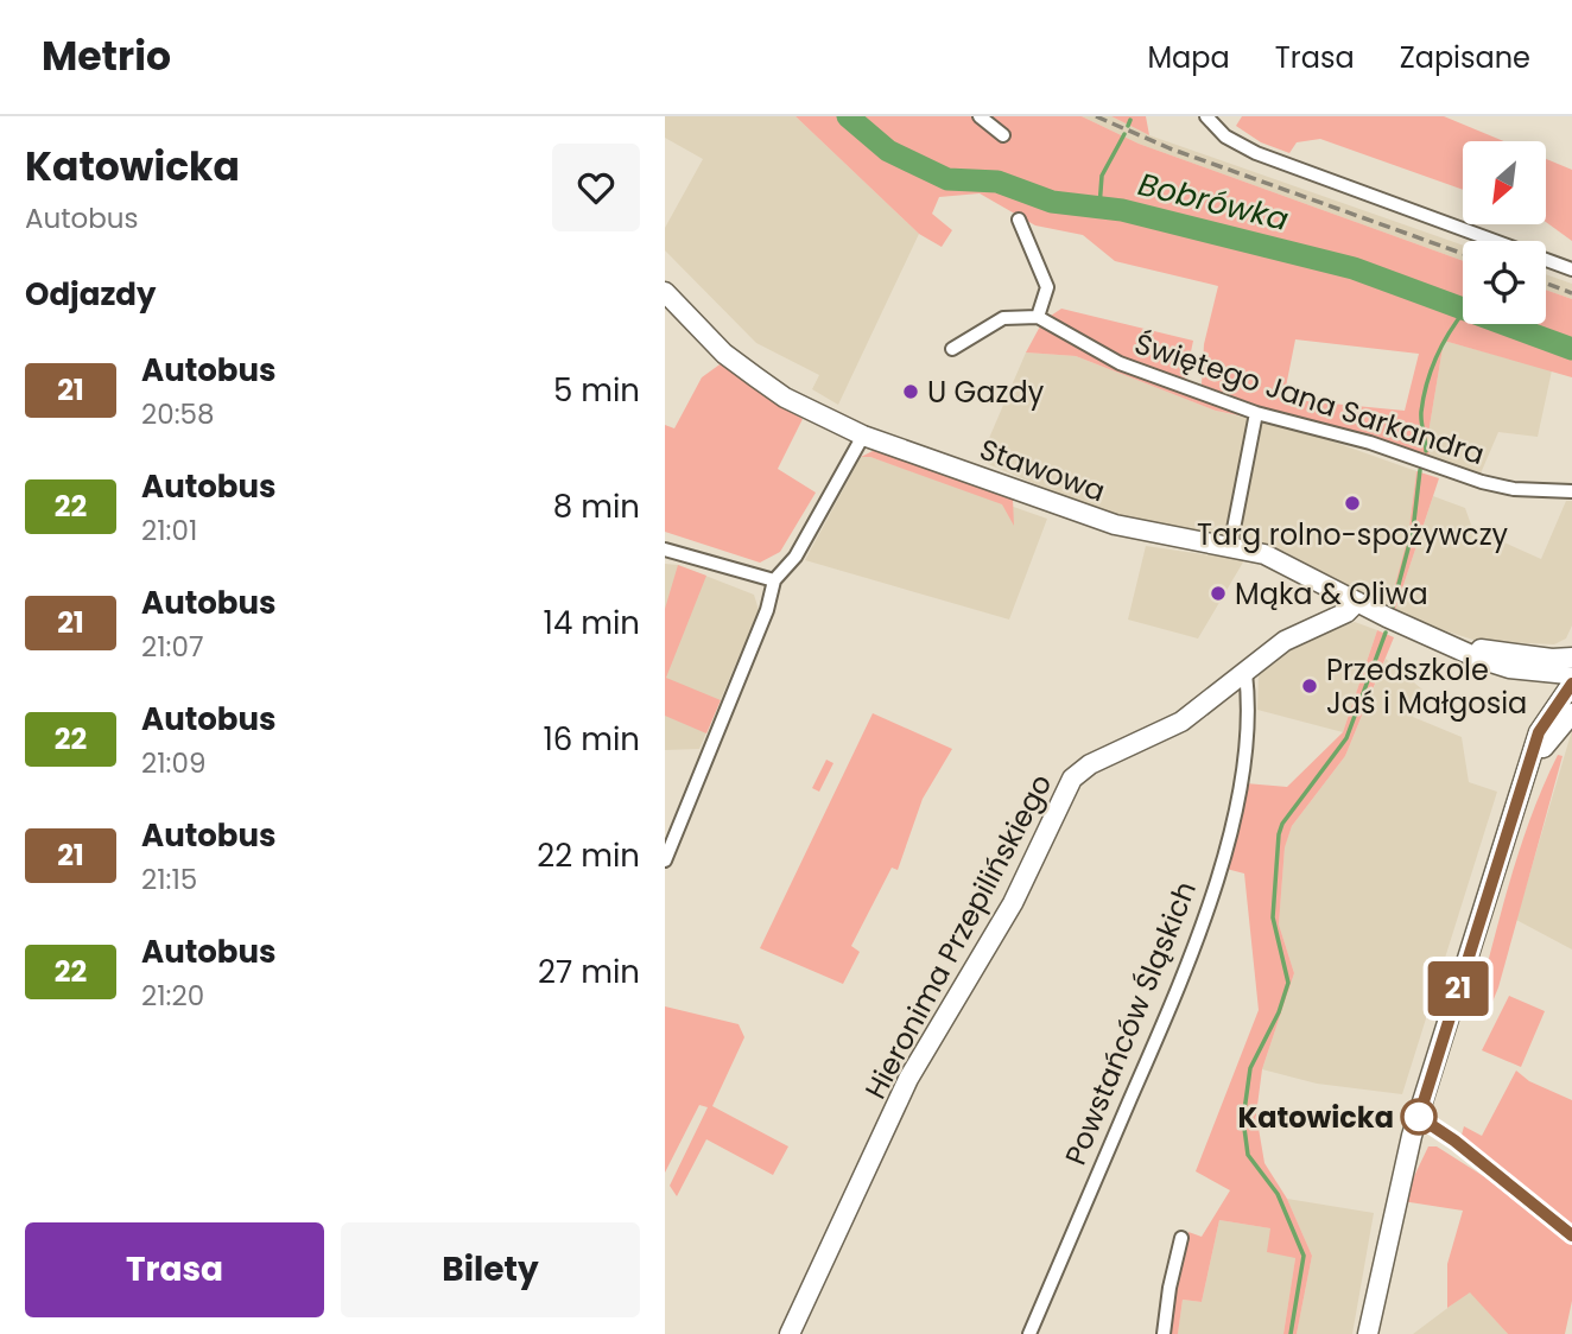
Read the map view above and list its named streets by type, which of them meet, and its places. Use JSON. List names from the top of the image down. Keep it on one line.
{"streets":{"street":["Świętego Jana Sarkandra","Stawowa","Hieronima Przepilińskiego","Powstańców Śląskich"]},"crossings":[["Stawowa","Hieronima Przepilińskiego"],["Hieronima Przepilińskiego","Powstańców Śląskich"]],"water":["Bobrówka"],"places":["U Gazdy","Targ rolno-spożywczy","Mąka & Oliwa","Przedszkole Jaś i Małgosia","Katowicka"],"lines":["bus line 21"],"north":"bottom left","page":{"header":"Metrio","nav":["Mapa","Trasa","Zapisane"],"heading":[["Katowicka","Autobus"],"Odjazdy"],"on_map":"21","list":[{"mark":"21","name":"Autobus","note":"20:58","value":"5 min"},{"mark":"22","name":"Autobus","note":"21:01","value":"8 min"},{"mark":"21","name":"Autobus","note":"21:07","value":"14 min"},{"mark":"22","name":"Autobus","note":"21:09","value":"16 min"},{"mark":"21","name":"Autobus","note":"21:15","value":"22 min"},{"mark":"22","name":"Autobus","note":"21:20","value":"27 min"}],"buttons":["Trasa","Bilety"]}}
